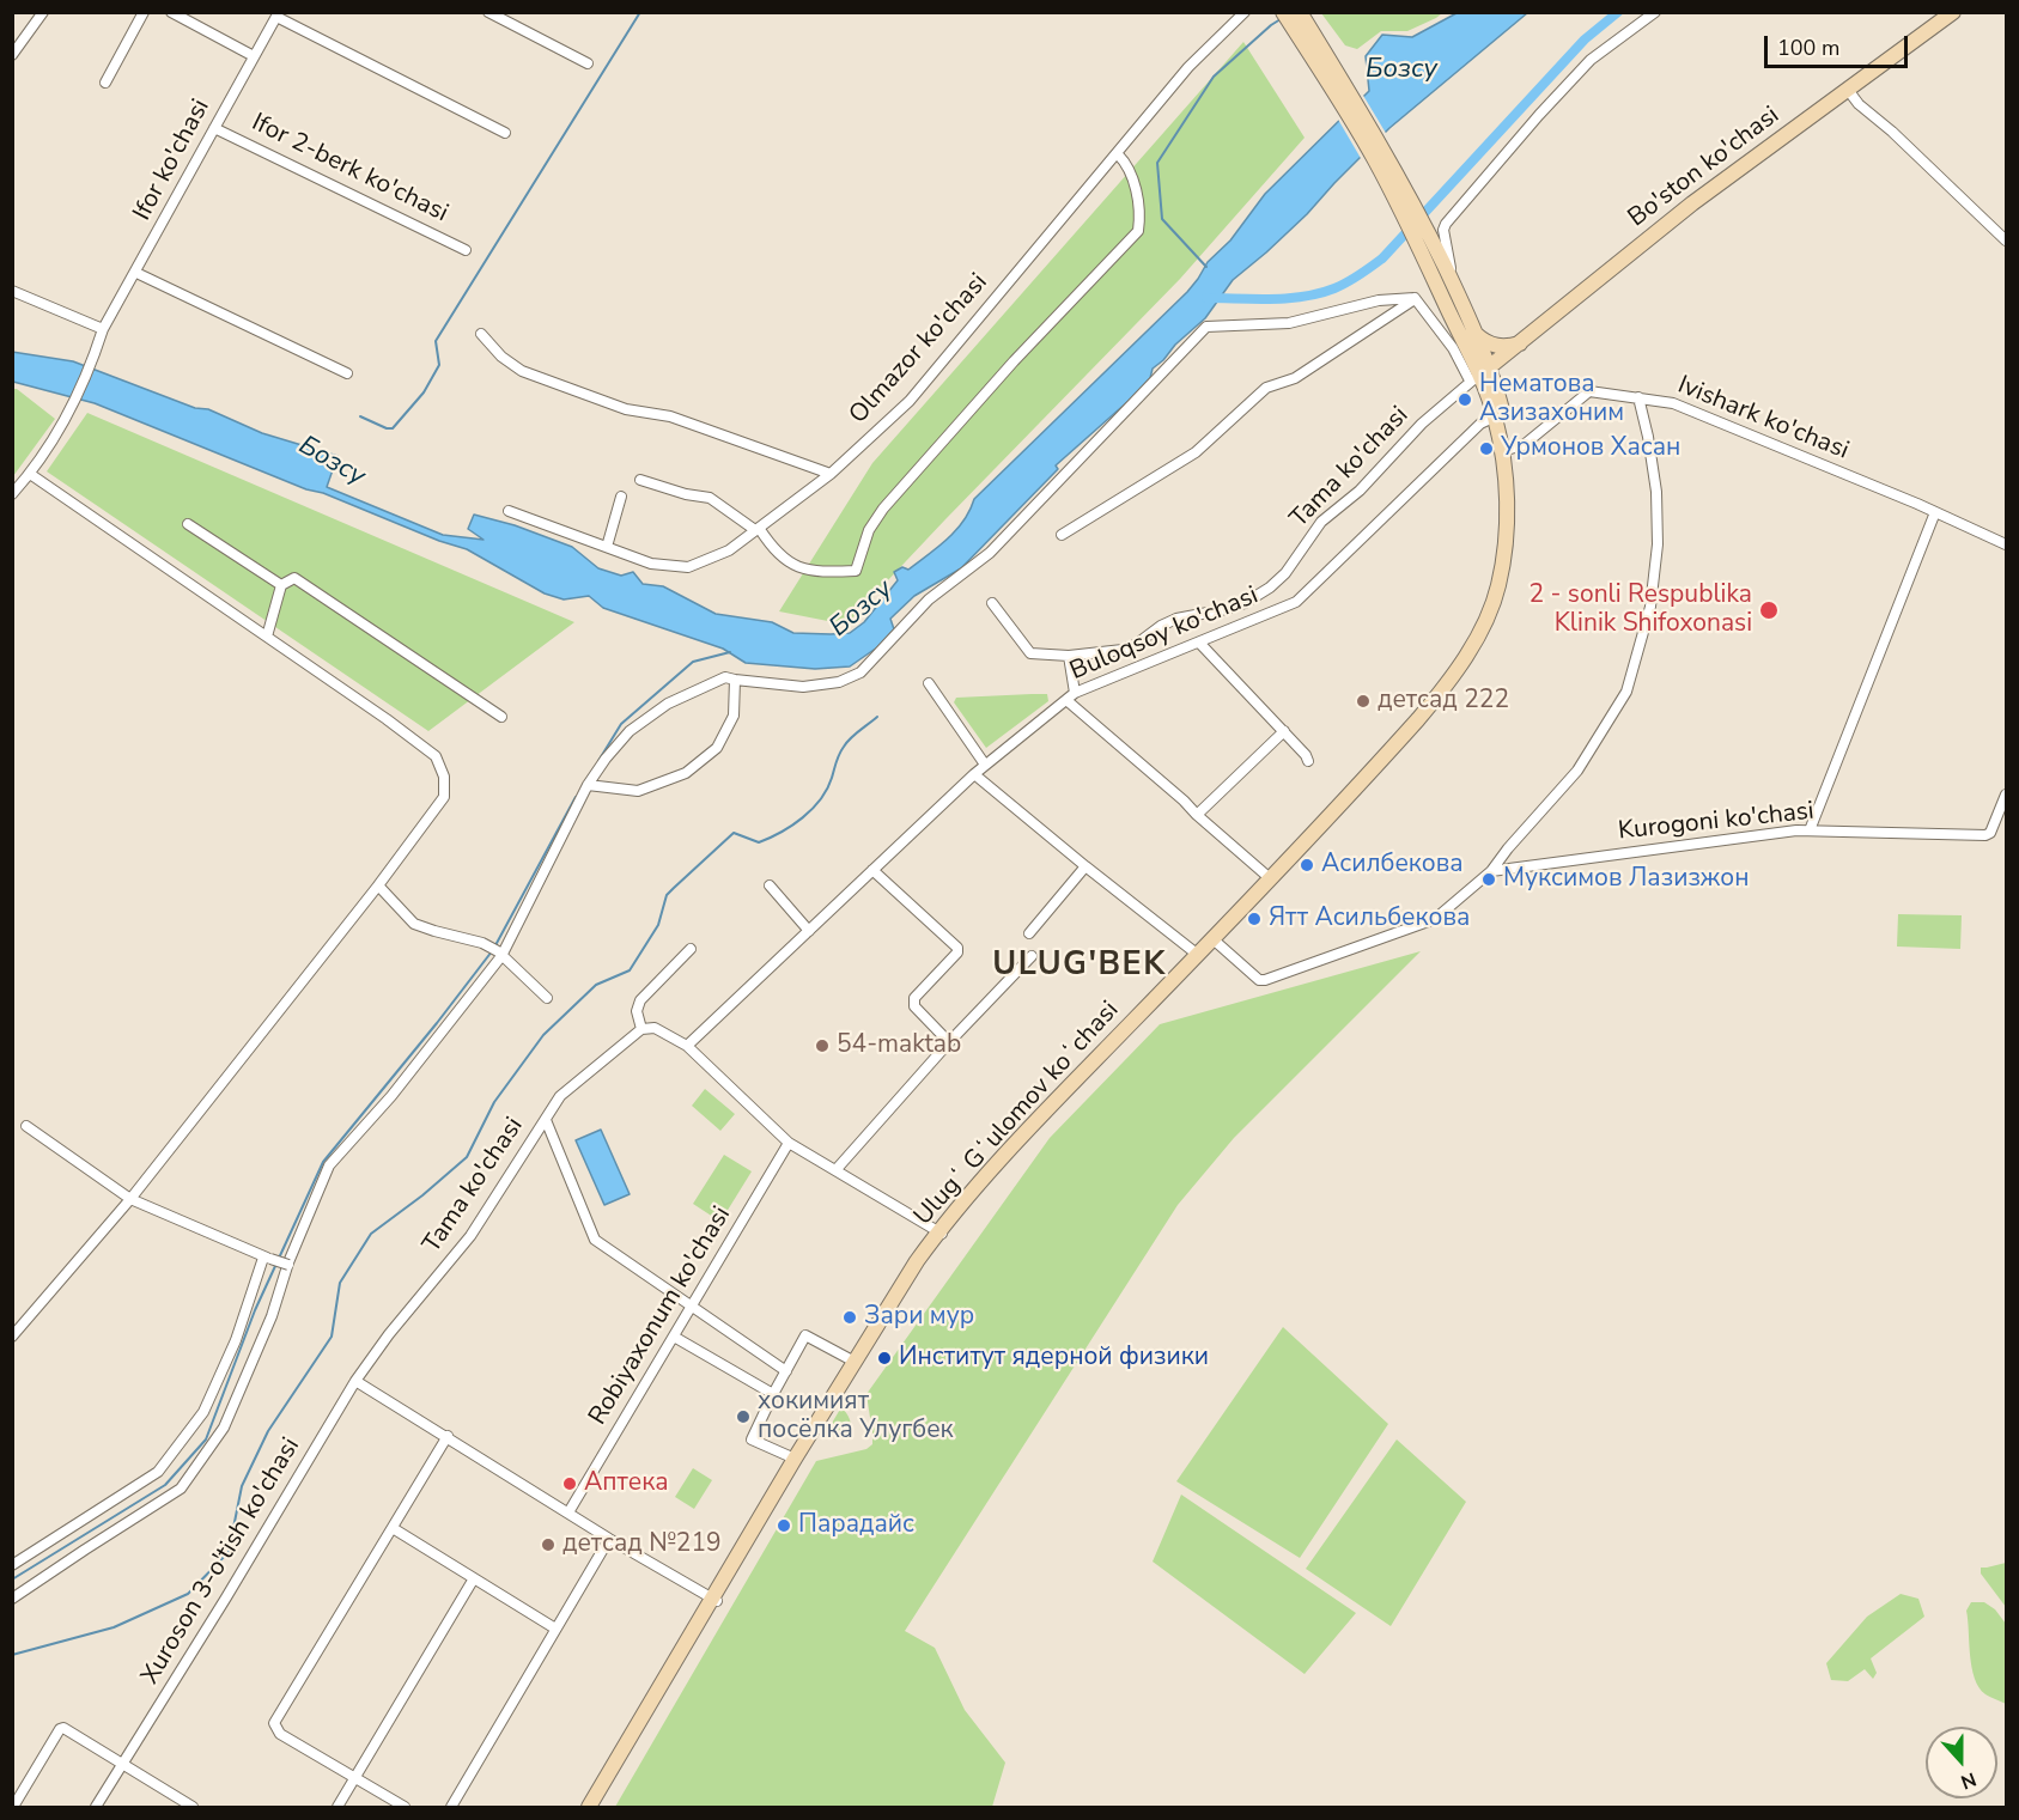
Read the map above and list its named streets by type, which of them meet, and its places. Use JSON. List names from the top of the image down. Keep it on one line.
{"streets":{"main road":["Bo'ston ko'chasi","Ulugʻ Gʻulomov koʻchasi"],"street":["Ifor ko'chasi","Ifor 2-berk ko'chasi","Olmazor ko'chasi","Ivishark ko'chasi","Tama ko'chasi","Buloqsoy ko'chasi","Kurogoni ko'chasi","Robiyaxonum ko'chasi","Xuroson 3-o'tish ko'chasi"]},"crossings":[["Ifor ko'chasi","Ifor 2-berk ko'chasi"],["Bo'ston ko'chasi","Tama ko'chasi"],["Bo'ston ko'chasi","Ulugʻ Gʻulomov koʻchasi"],["Ivishark ko'chasi","Ulugʻ Gʻulomov koʻchasi"],["Tama ko'chasi","Ulugʻ Gʻulomov koʻchasi"],["Tama ko'chasi","Xuroson 3-o'tish ko'chasi"],["Buloqsoy ko'chasi","Ulugʻ Gʻulomov koʻchasi"]],"districts":["ULUG'BEK"],"water":["Бозсу"],"places":["Нематова Азизахоним","Урмонов Хасан","2 - sonli Respublika Klinik Shifoxonasi","детсад 222","Асилбекова","Муксимов Лазизжон","Ятт Асильбекова","54-maktab","Зари мур","Институт ядерной физики","хокимият посёлка Улугбек","Аптека","Парадайс","детсад №219"],"scale_bar":"100 m","north":"bottom"}
